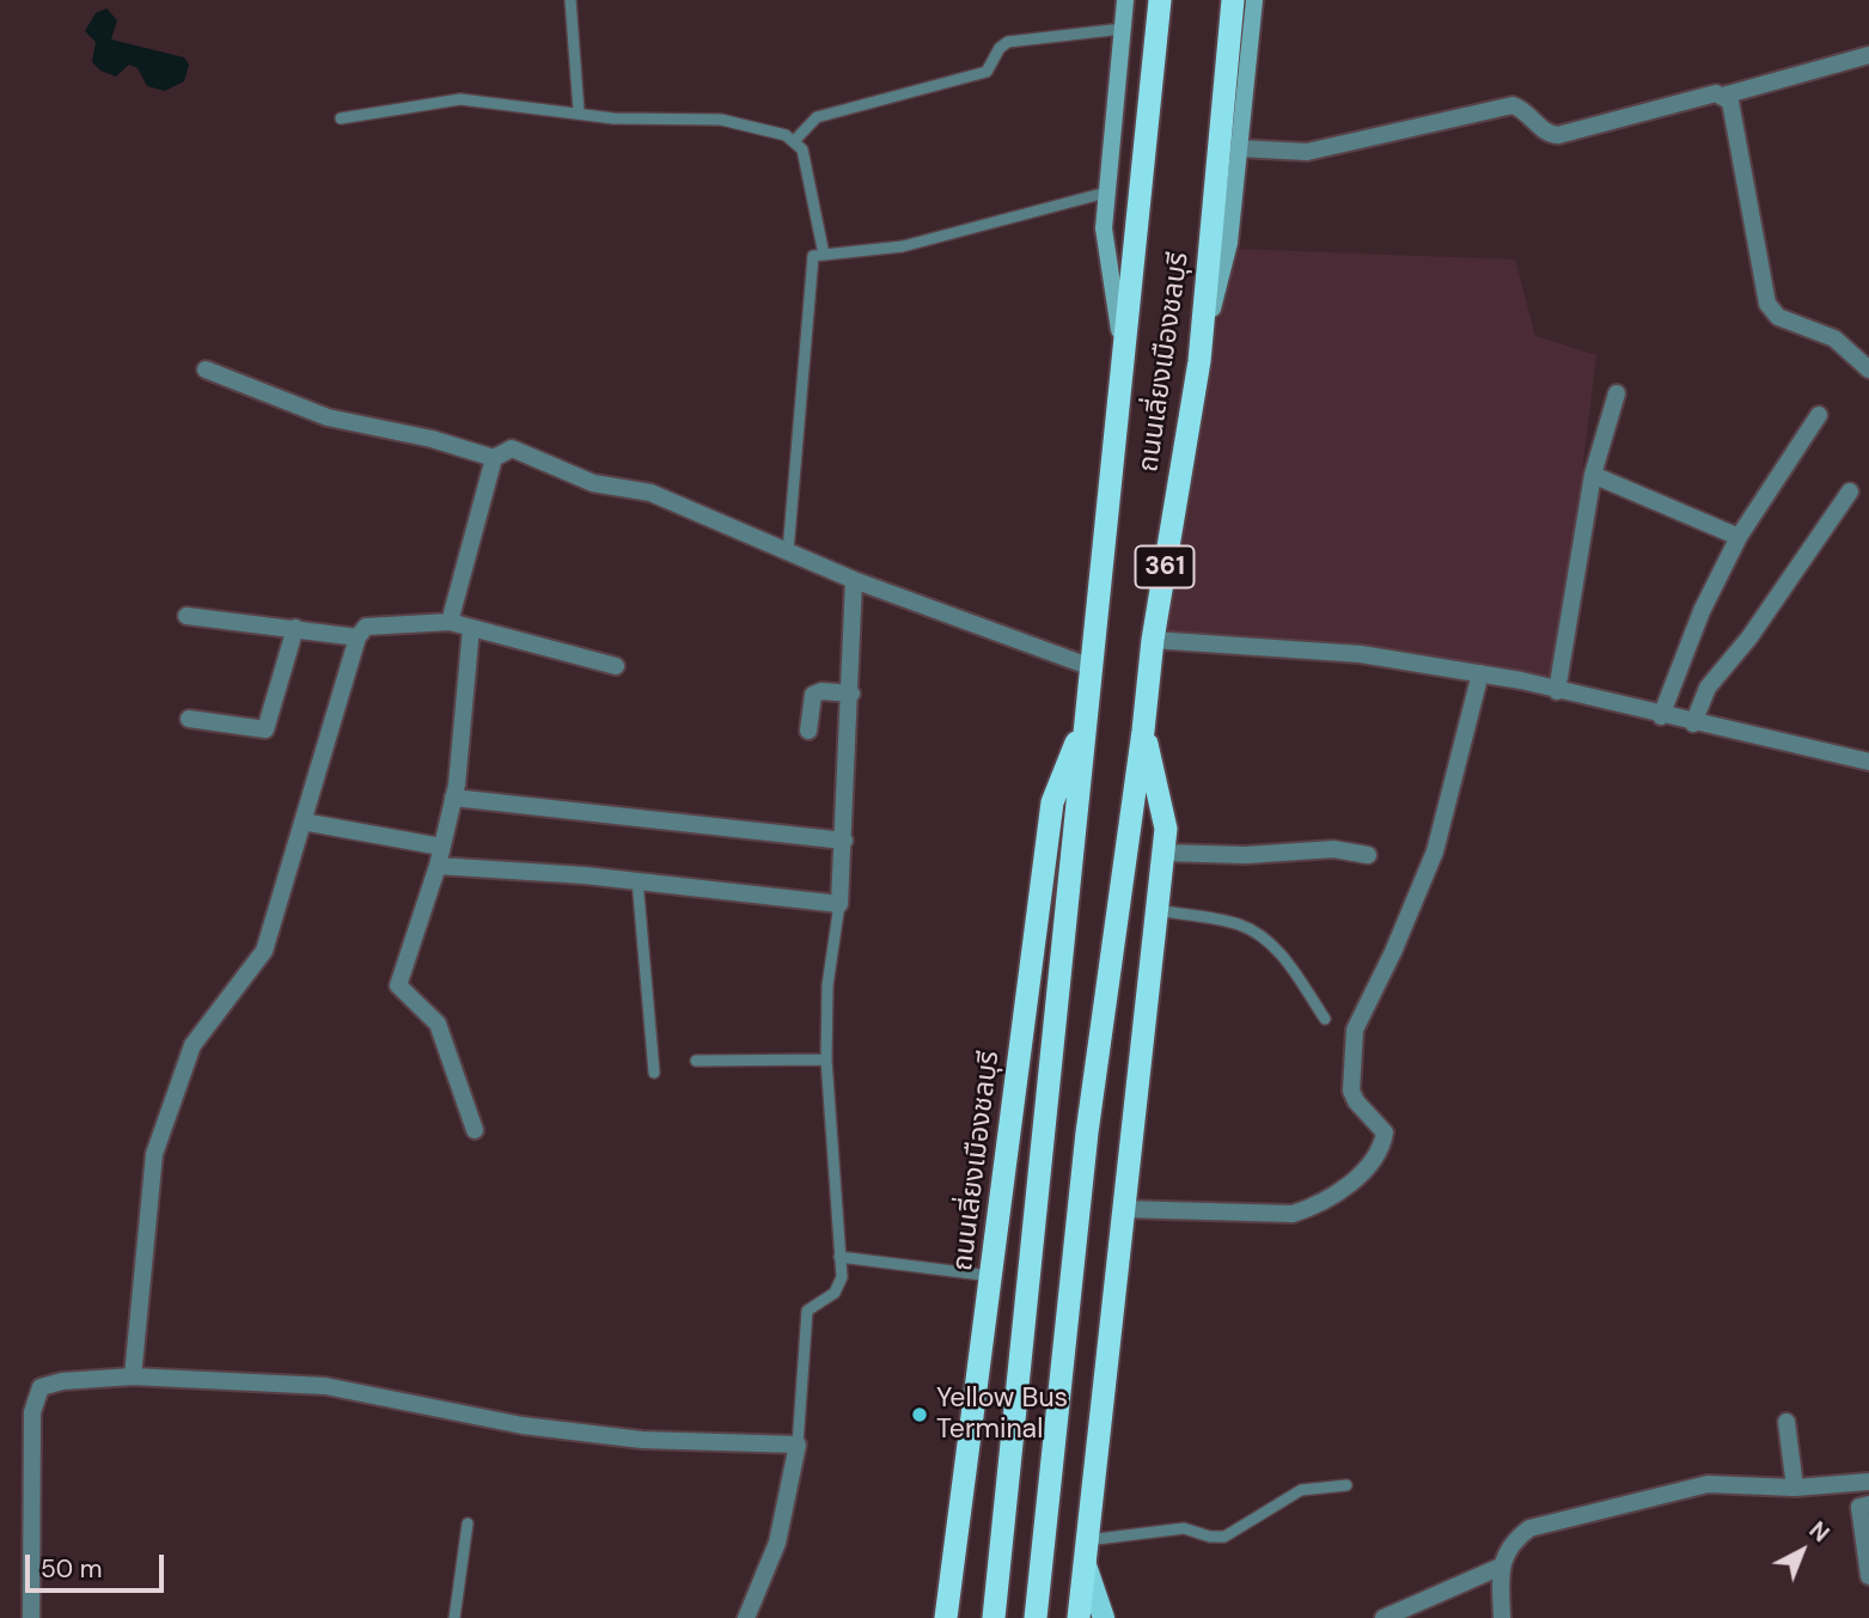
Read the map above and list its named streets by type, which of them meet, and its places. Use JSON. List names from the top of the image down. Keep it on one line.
{"streets":{"highway":["ถนนเลี่ยงเมืองชลบุรี","361"]},"crossings":[["ถนนเลี่ยงเมืองชลบุรี","361"]],"places":["Yellow Bus Terminal"],"scale_bar":"50 m","north":"top right"}
